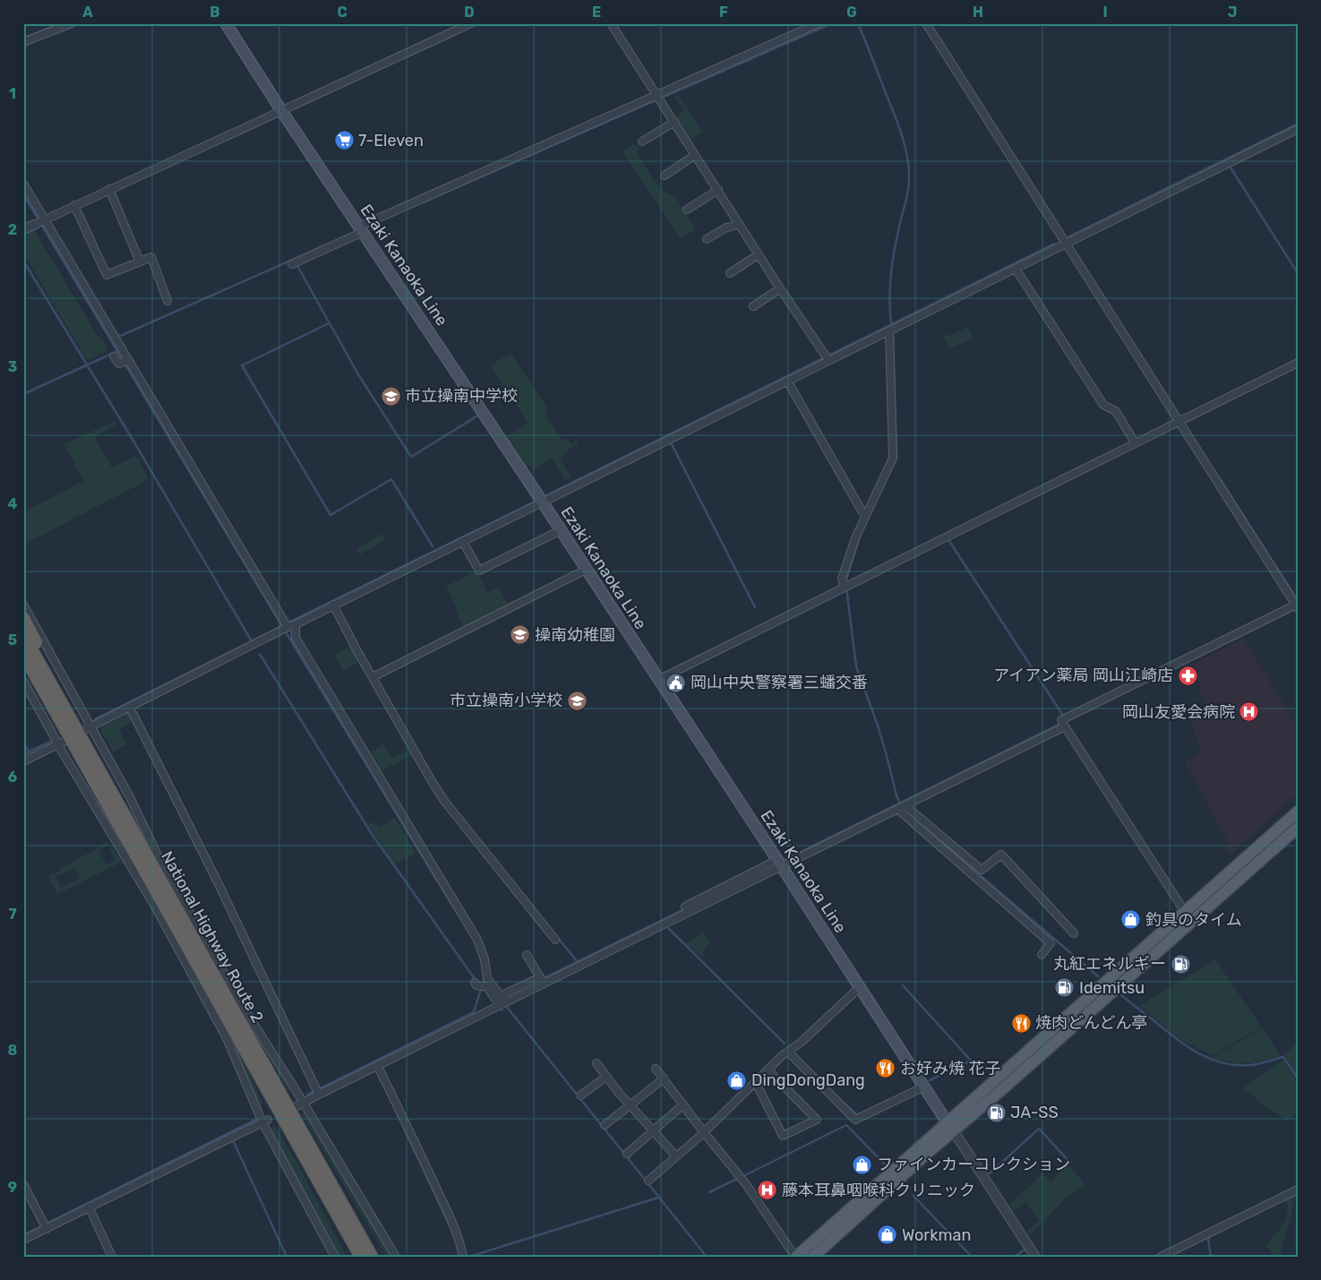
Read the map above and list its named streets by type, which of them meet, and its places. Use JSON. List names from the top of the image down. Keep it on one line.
{"streets":{"highway":["National Highway Route 2"],"main road":["Ezaki Kanaoka Line"]},"places":{"supermarket":["7-Eleven"],"school or university":["市立操南中学校","操南幼稚園","市立操南小学校"],"pharmacy":["アイアン薬局 岡山江崎店"],"public building":["岡山中央警察署三蟠交番"],"hospital":["岡山友愛会病院","藤本耳鼻咽喉科クリニック"],"shop":["釣具のタイム","DingDongDang","ファインカーコレクション","Workman"],"fuel station":["丸紅エネルギー","Idemitsu","JA-SS"],"restaurant":["焼肉どんどん亭","お好み焼 花子"]},"grid":{"columns":["A","B","C","D","E","F","G","H","I","J"],"rows":["1","2","3","4","5","6","7","8","9"]}}
